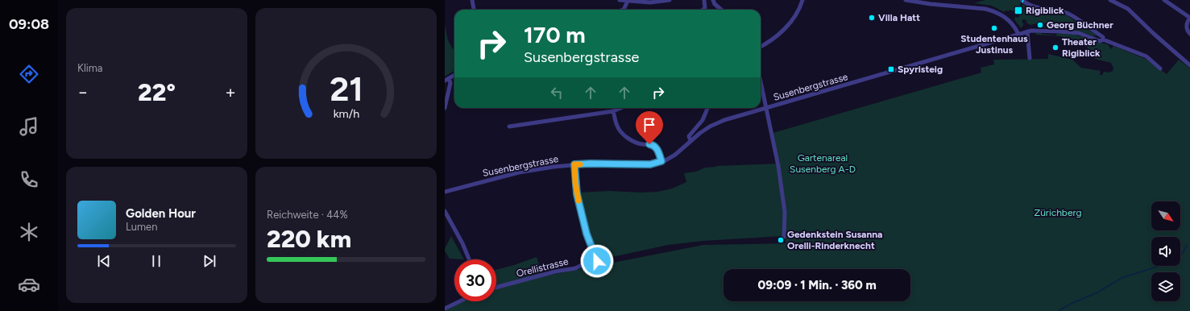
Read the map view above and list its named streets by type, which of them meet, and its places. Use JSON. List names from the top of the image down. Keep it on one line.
{"streets":{"street":["Susenbergstrasse","Orellistrasse"]},"crossings":[["Susenbergstrasse","Orellistrasse"]],"parks":["Gartenareal Susenberg A-D","Zürichberg"],"places":{"transit":["Rigiblick","Spyristeig"],"other":["Villa Hatt","Georg Büchner","Studentenhaus Justinus","Theater Rigiblick","Gedenkstein Susanna Orelli-Rinderknecht"]},"north":"bottom right","page":{"tabs":"09:08","tile":["Klima",["Reichweite · 44%","220 km"]],"turn":["170 m","Susenbergstrasse"],"heat":["−","22°","+"],"song":["Golden Hour","Lumen"],"limit":"30","trip":"09:09 · 1 Min. · 360 m","gauge":["21","km/h"]}}
